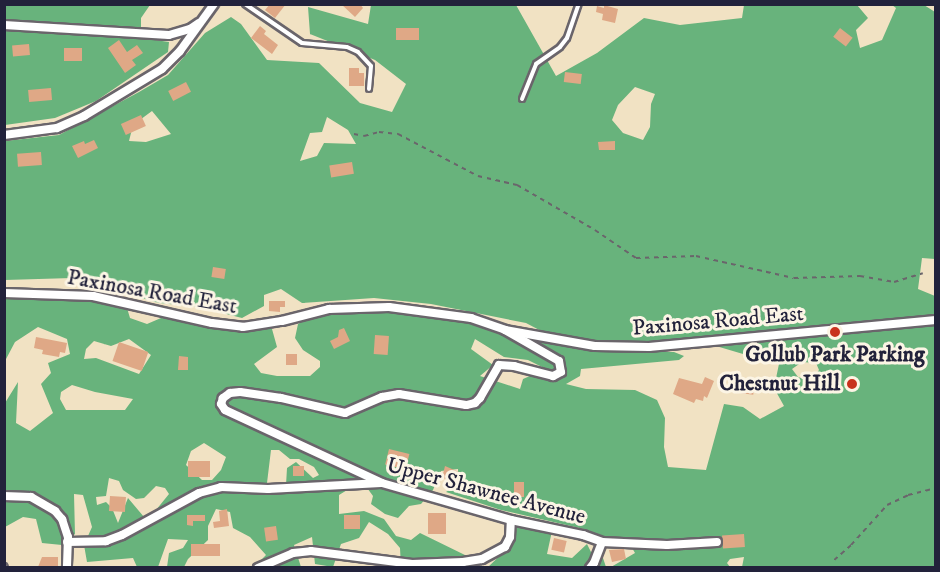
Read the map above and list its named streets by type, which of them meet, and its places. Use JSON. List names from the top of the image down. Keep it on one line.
{"streets":{"street":["Paxinosa Road East","Upper Shawnee Avenue"]},"crossings":[["Paxinosa Road East","Upper Shawnee Avenue"]],"places":["Gollub Park Parking","Chestnut Hill"]}
